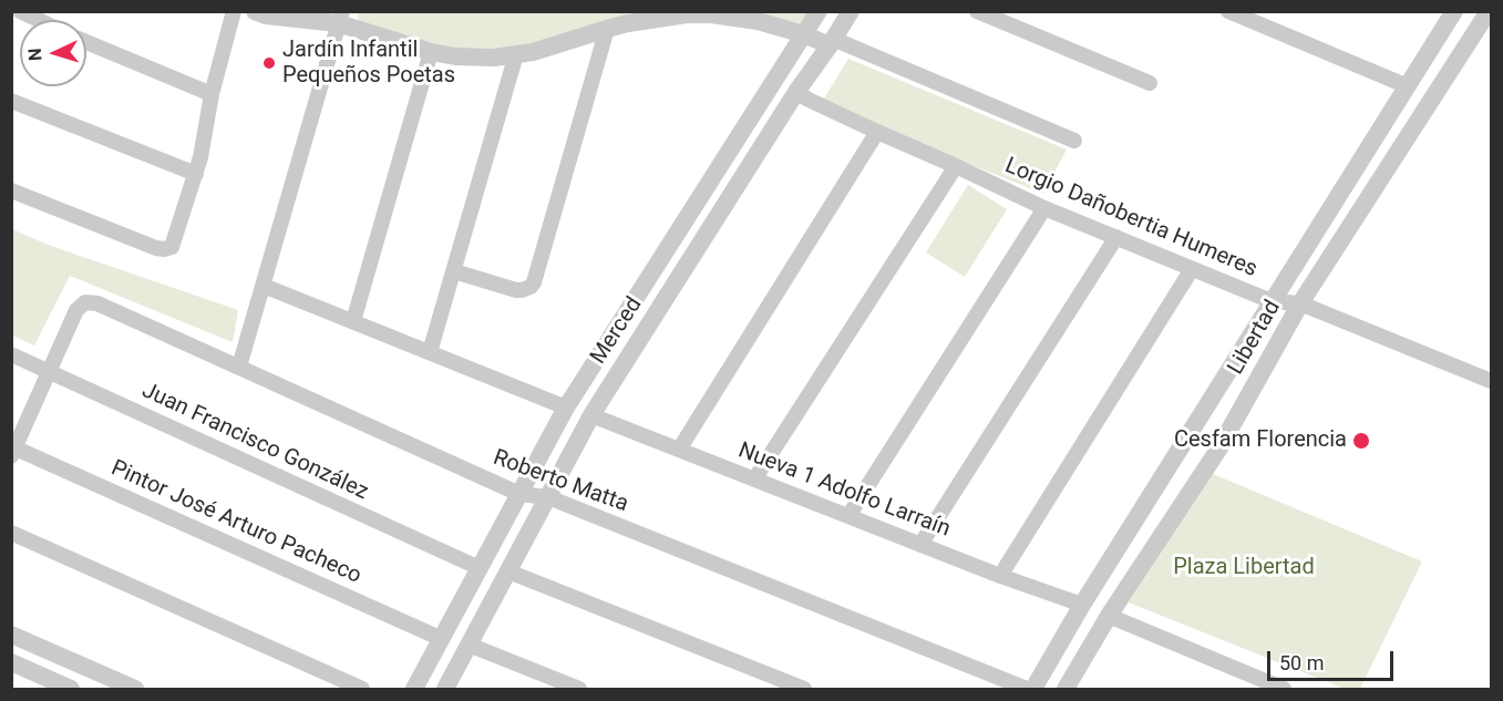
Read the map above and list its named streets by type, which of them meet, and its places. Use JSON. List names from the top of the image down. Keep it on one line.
{"streets":{"street":["Lorgio Dañobertia Humeres","Merced","Libertad","Juan Francisco González","Roberto Matta","Nueva 1 Adolfo Larraín","Pintor José Arturo Pacheco"]},"crossings":[["Lorgio Dañobertia Humeres","Merced"],["Lorgio Dañobertia Humeres","Libertad"],["Merced","Juan Francisco González"],["Merced","Roberto Matta"],["Merced","Nueva 1 Adolfo Larraín"],["Merced","Pintor José Arturo Pacheco"],["Libertad","Nueva 1 Adolfo Larraín"],["Juan Francisco González","Roberto Matta"]],"parks":["Plaza Libertad"],"places":["Jardín Infantil Pequeños Poetas","Cesfam Florencia"],"scale_bar":"50 m","north":"left"}
